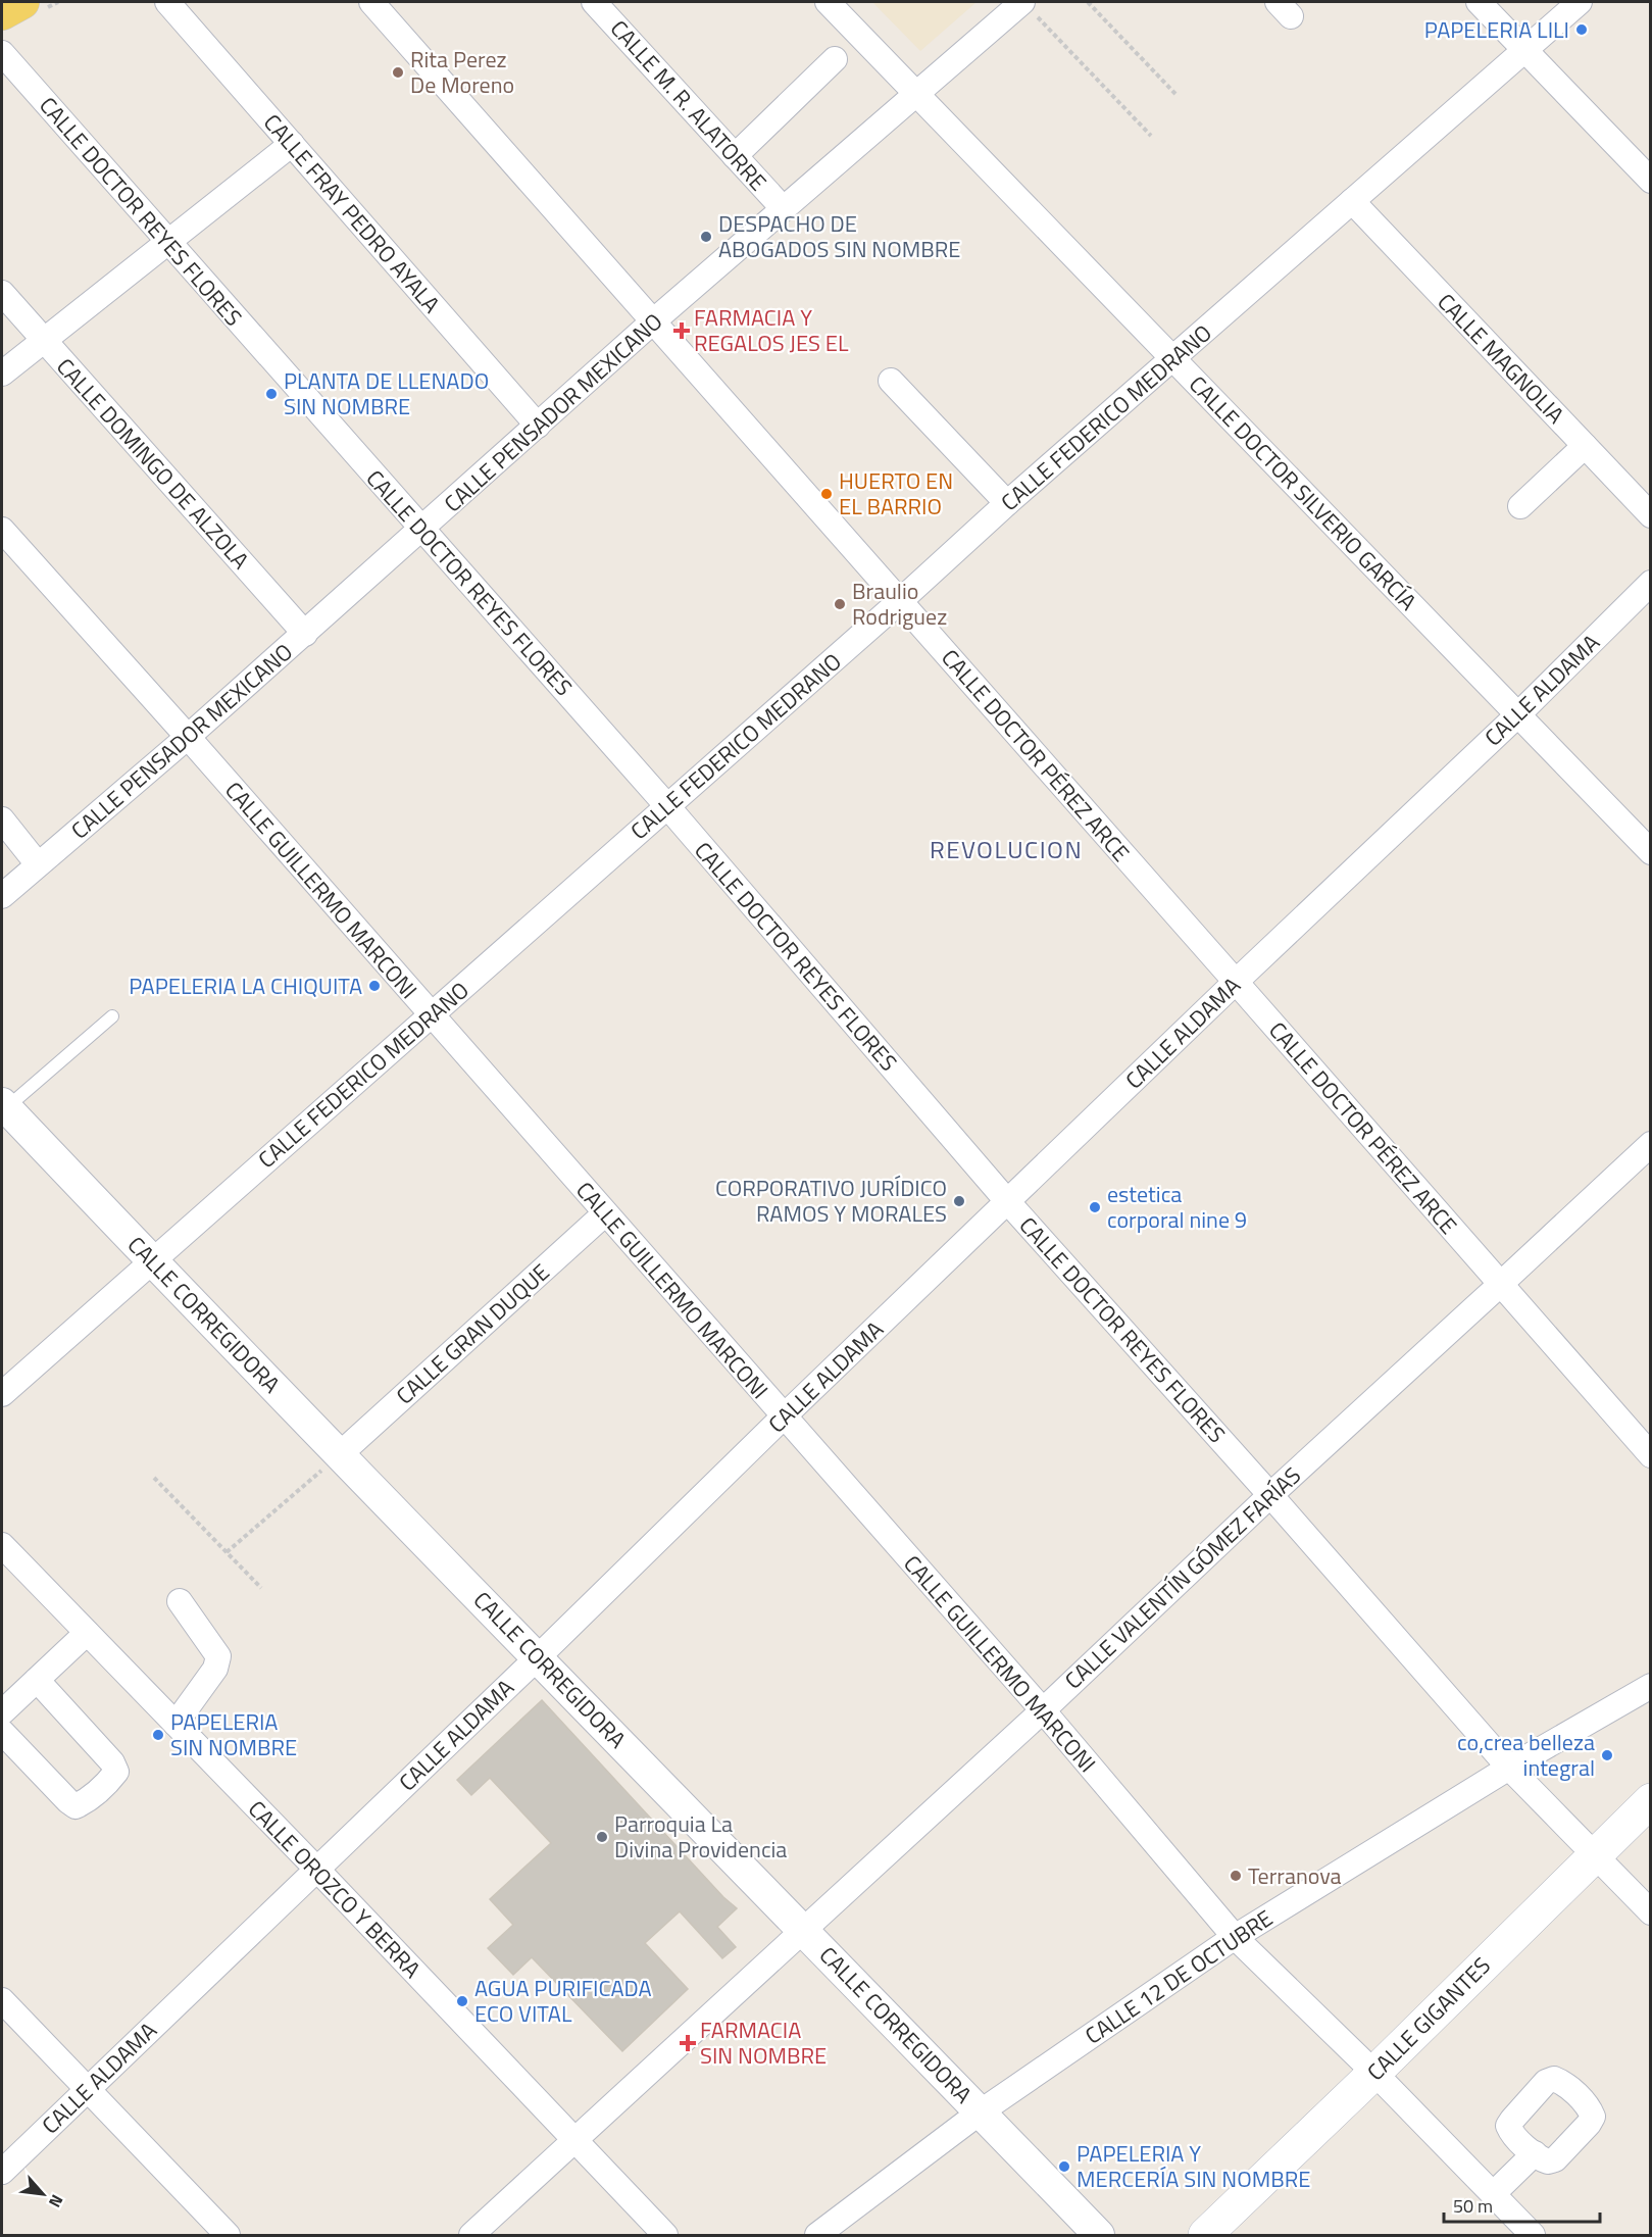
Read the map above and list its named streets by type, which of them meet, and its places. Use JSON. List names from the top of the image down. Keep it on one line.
{"streets":{"main road":["CALLE GIGANTES"],"street":["CALLE M. R. ALATORRE","CALLE DOCTOR REYES FLORES","CALLE FRAY PEDRO AYALA","CALLE MAGNOLIA","CALLE PENSADOR MEXICANO","CALLE FEDERICO MEDRANO","CALLE DOMINGO DE ALZOLA","CALLE DOCTOR SILVERIO GARCÍA","CALLE ALDAMA","CALLE DOCTOR PÉREZ ARCE","CALLE GUILLERMO MARCONI","CALLE CORREGIDORA","CALLE GRAN DUQUE","CALLE VALENTÍN GÓMEZ FARÍAS","CALLE OROZCO Y BERRA","CALLE 12 DE OCTUBRE"]},"crossings":[["CALLE M. R. ALATORRE","CALLE PENSADOR MEXICANO"],["CALLE DOCTOR REYES FLORES","CALLE PENSADOR MEXICANO"],["CALLE DOCTOR REYES FLORES","CALLE FEDERICO MEDRANO"],["CALLE DOCTOR REYES FLORES","CALLE ALDAMA"],["CALLE DOCTOR REYES FLORES","CALLE VALENTÍN GÓMEZ FARÍAS"],["CALLE DOCTOR REYES FLORES","CALLE 12 DE OCTUBRE"],["CALLE DOCTOR REYES FLORES","CALLE GIGANTES"],["CALLE FRAY PEDRO AYALA","CALLE PENSADOR MEXICANO"],["CALLE MAGNOLIA","CALLE FEDERICO MEDRANO"],["CALLE PENSADOR MEXICANO","CALLE DOMINGO DE ALZOLA"],["CALLE PENSADOR MEXICANO","CALLE DOCTOR SILVERIO GARCÍA"],["CALLE PENSADOR MEXICANO","CALLE DOCTOR PÉREZ ARCE"],["CALLE PENSADOR MEXICANO","CALLE GUILLERMO MARCONI"],["CALLE FEDERICO MEDRANO","CALLE DOCTOR SILVERIO GARCÍA"],["CALLE FEDERICO MEDRANO","CALLE DOCTOR PÉREZ ARCE"],["CALLE FEDERICO MEDRANO","CALLE GUILLERMO MARCONI"],["CALLE FEDERICO MEDRANO","CALLE CORREGIDORA"],["CALLE DOCTOR SILVERIO GARCÍA","CALLE ALDAMA"],["CALLE ALDAMA","CALLE DOCTOR PÉREZ ARCE"],["CALLE ALDAMA","CALLE GUILLERMO MARCONI"],["CALLE ALDAMA","CALLE CORREGIDORA"],["CALLE ALDAMA","CALLE OROZCO Y BERRA"],["CALLE DOCTOR PÉREZ ARCE","CALLE VALENTÍN GÓMEZ FARÍAS"],["CALLE GUILLERMO MARCONI","CALLE GRAN DUQUE"],["CALLE GUILLERMO MARCONI","CALLE VALENTÍN GÓMEZ FARÍAS"],["CALLE GUILLERMO MARCONI","CALLE 12 DE OCTUBRE"],["CALLE GUILLERMO MARCONI","CALLE GIGANTES"],["CALLE CORREGIDORA","CALLE GRAN DUQUE"],["CALLE CORREGIDORA","CALLE VALENTÍN GÓMEZ FARÍAS"],["CALLE CORREGIDORA","CALLE 12 DE OCTUBRE"],["CALLE VALENTÍN GÓMEZ FARÍAS","CALLE OROZCO Y BERRA"]],"districts":["REVOLUCION"],"places":{"other":["PAPELERIA LILI","Rita Perez De Moreno","DESPACHO DE ABOGADOS SIN NOMBRE","PLANTA DE LLENADO SIN NOMBRE","HUERTO EN EL BARRIO","Braulio Rodriguez","PAPELERIA LA CHIQUITA","CORPORATIVO JURÍDICO RAMOS Y MORALES","estetica corporal nine 9","PAPELERIA SIN NOMBRE","co,crea belleza integral","Parroquia La Divina Providencia","Terranova","AGUA PURIFICADA ECO VITAL","PAPELERIA Y MERCERÍA SIN NOMBRE"],"health":["FARMACIA Y REGALOS JES EL","FARMACIA SIN NOMBRE"]},"scale_bar":"50 m","north":"bottom right"}
